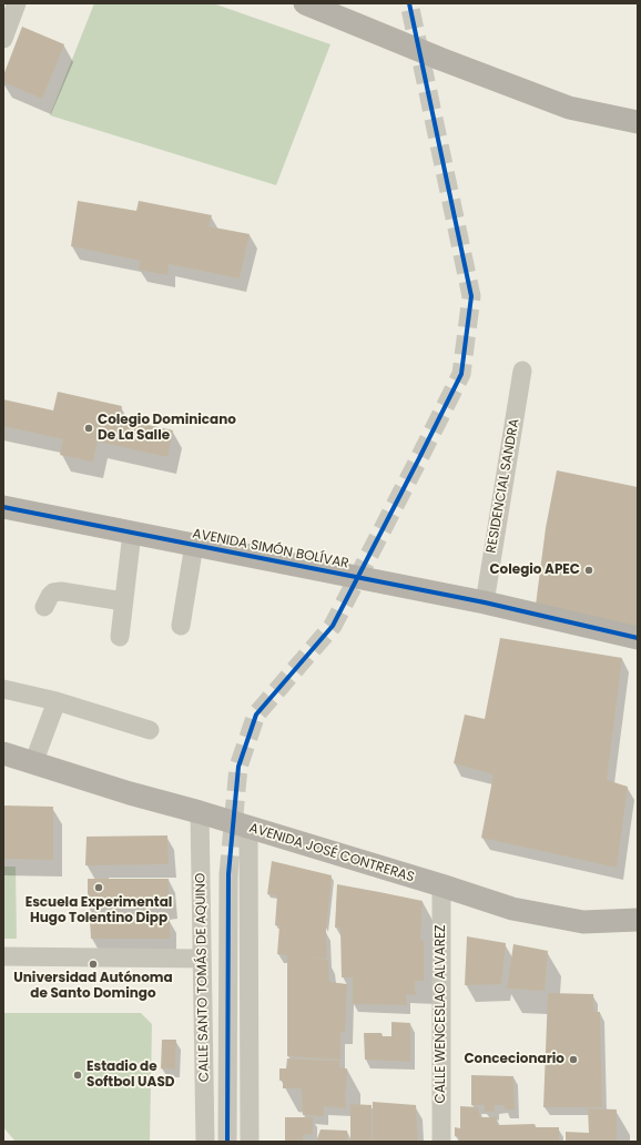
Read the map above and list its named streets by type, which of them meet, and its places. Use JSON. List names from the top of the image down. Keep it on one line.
{"streets":{"main road":["AVENIDA SIMÓN BOLÍVAR","AVENIDA JOSÉ CONTRERAS"],"street":["RESIDENCIAL SANDRA","CALLE SANTO TOMÁS DE AQUINO","CALLE WENCESLAO ALVAREZ"]},"crossings":[["RESIDENCIAL SANDRA","AVENIDA SIMÓN BOLÍVAR"],["AVENIDA JOSÉ CONTRERAS","CALLE SANTO TOMÁS DE AQUINO"],["AVENIDA JOSÉ CONTRERAS","CALLE WENCESLAO ALVAREZ"]],"places":["Colegio Dominicano De La Salle","Colegio APEC","Escuela Experimental Hugo Tolentino Dipp","Universidad Autónoma de Santo Domingo","Concecionario","Estadio de Softbol UASD"]}
